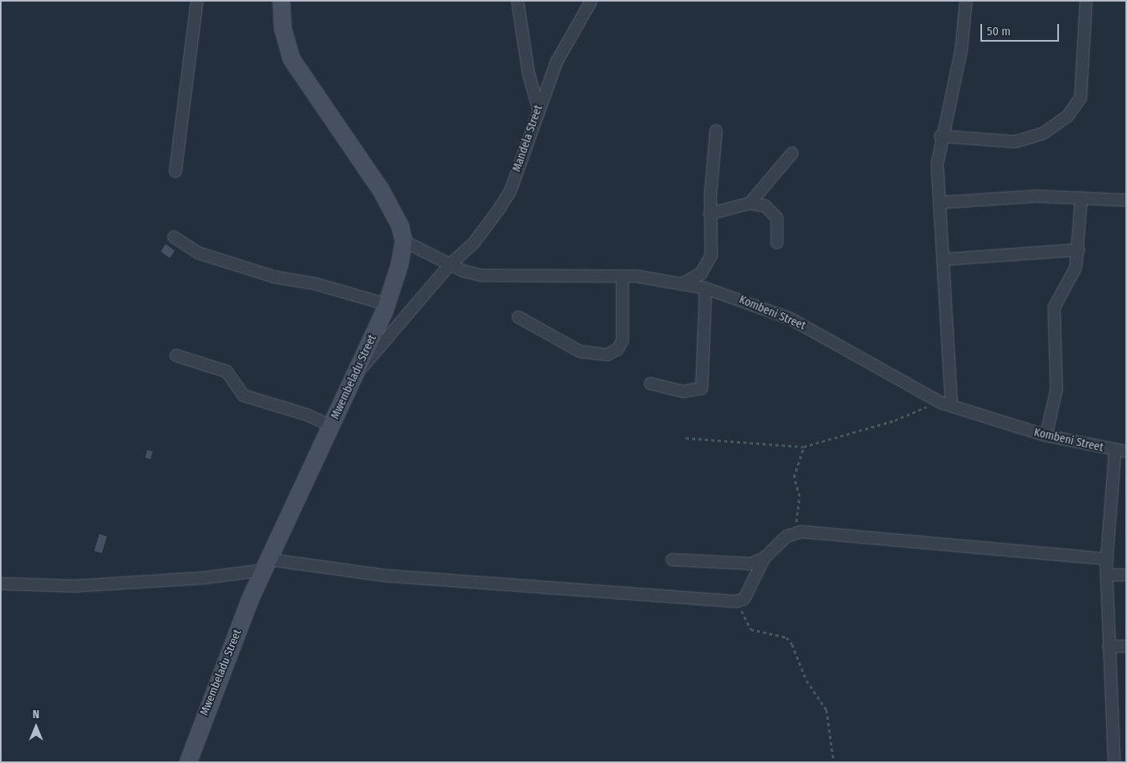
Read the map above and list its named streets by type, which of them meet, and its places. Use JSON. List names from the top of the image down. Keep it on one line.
{"streets":{"street":["Mandela Street","Kombeni Street","Mwembeladu Street"]},"crossings":[["Mandela Street","Kombeni Street"],["Mandela Street","Mwembeladu Street"],["Kombeni Street","Mwembeladu Street"]],"scale_bar":"50 m","north":"top"}
